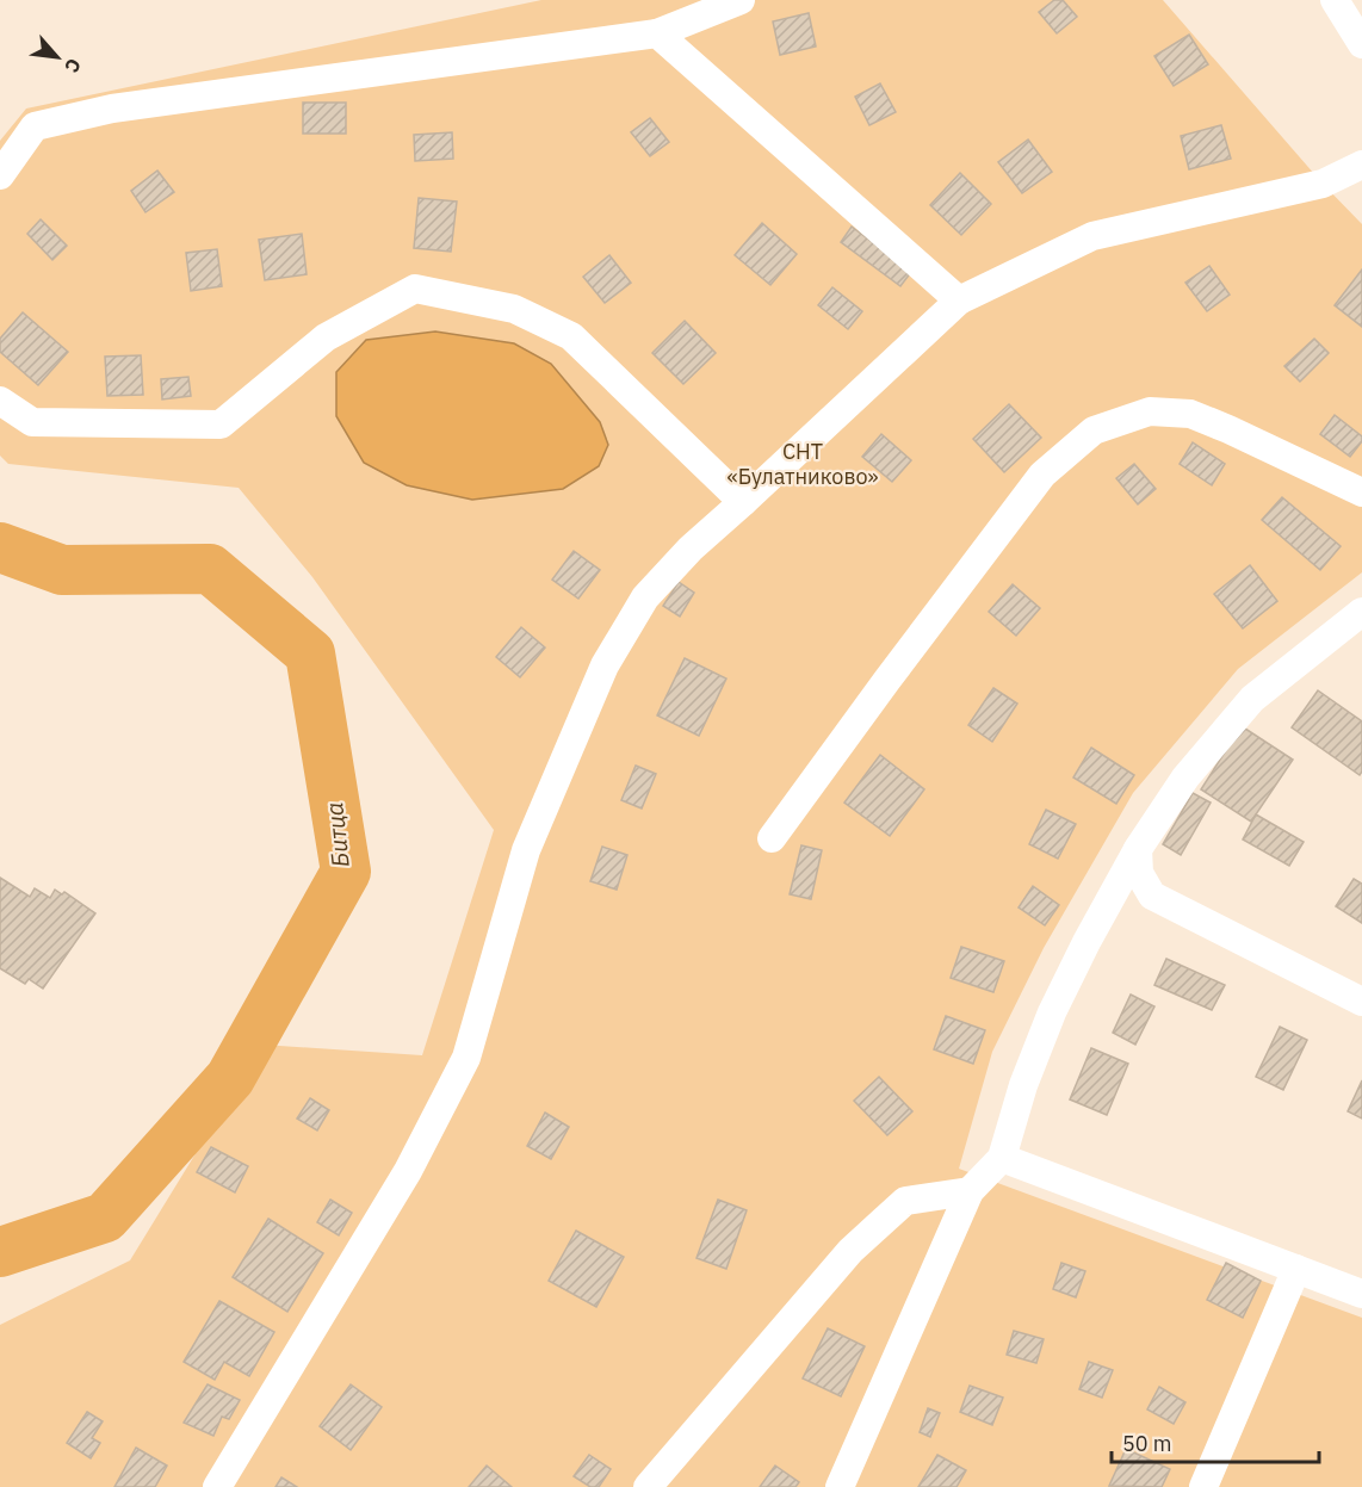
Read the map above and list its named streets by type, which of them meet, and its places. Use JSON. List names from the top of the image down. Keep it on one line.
{"water":["Битца"],"parks":["СНТ «Булатниково»"],"scale_bar":"50 m","north":"bottom right"}
